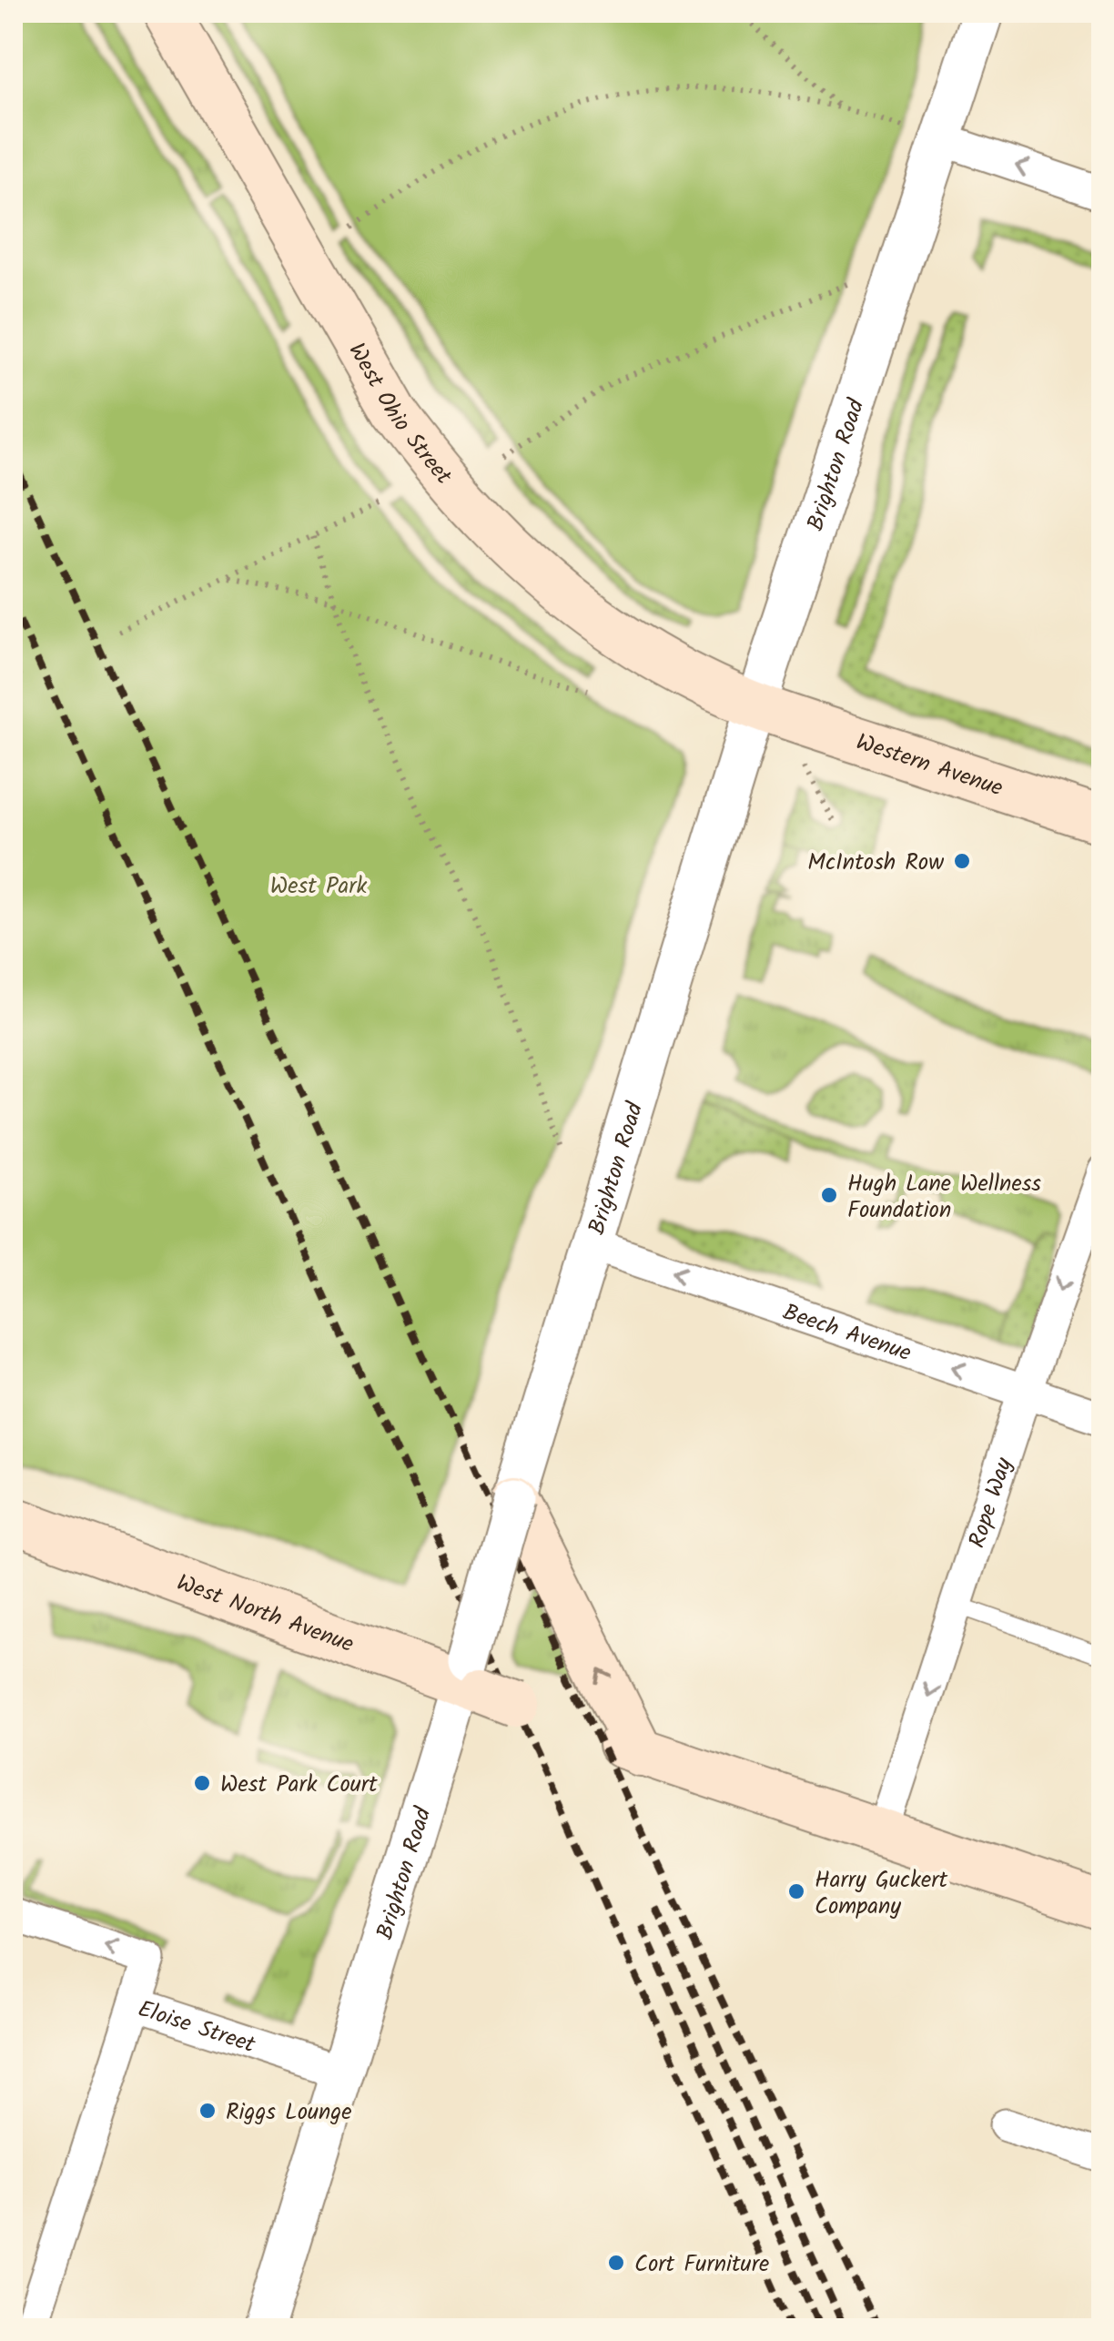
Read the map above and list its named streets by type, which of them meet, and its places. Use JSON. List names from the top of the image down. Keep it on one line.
{"streets":{"main road":["West Ohio Street","Western Avenue","West North Avenue"],"street":["Brighton Road","Beech Avenue","Rope Way","Eloise Street"]},"crossings":[["West Ohio Street","Brighton Road"],["West Ohio Street","Western Avenue"],["Brighton Road","Western Avenue"],["Brighton Road","Beech Avenue"],["Brighton Road","West North Avenue"],["Brighton Road","Eloise Street"],["Beech Avenue","Rope Way"]],"one_way":["Beech Avenue","Rope Way"],"parks":["West Park"],"places":["McIntosh Row","Hugh Lane Wellness Foundation","West Park Court","Harry Guckert Company","Riggs Lounge","Cort Furniture"]}
